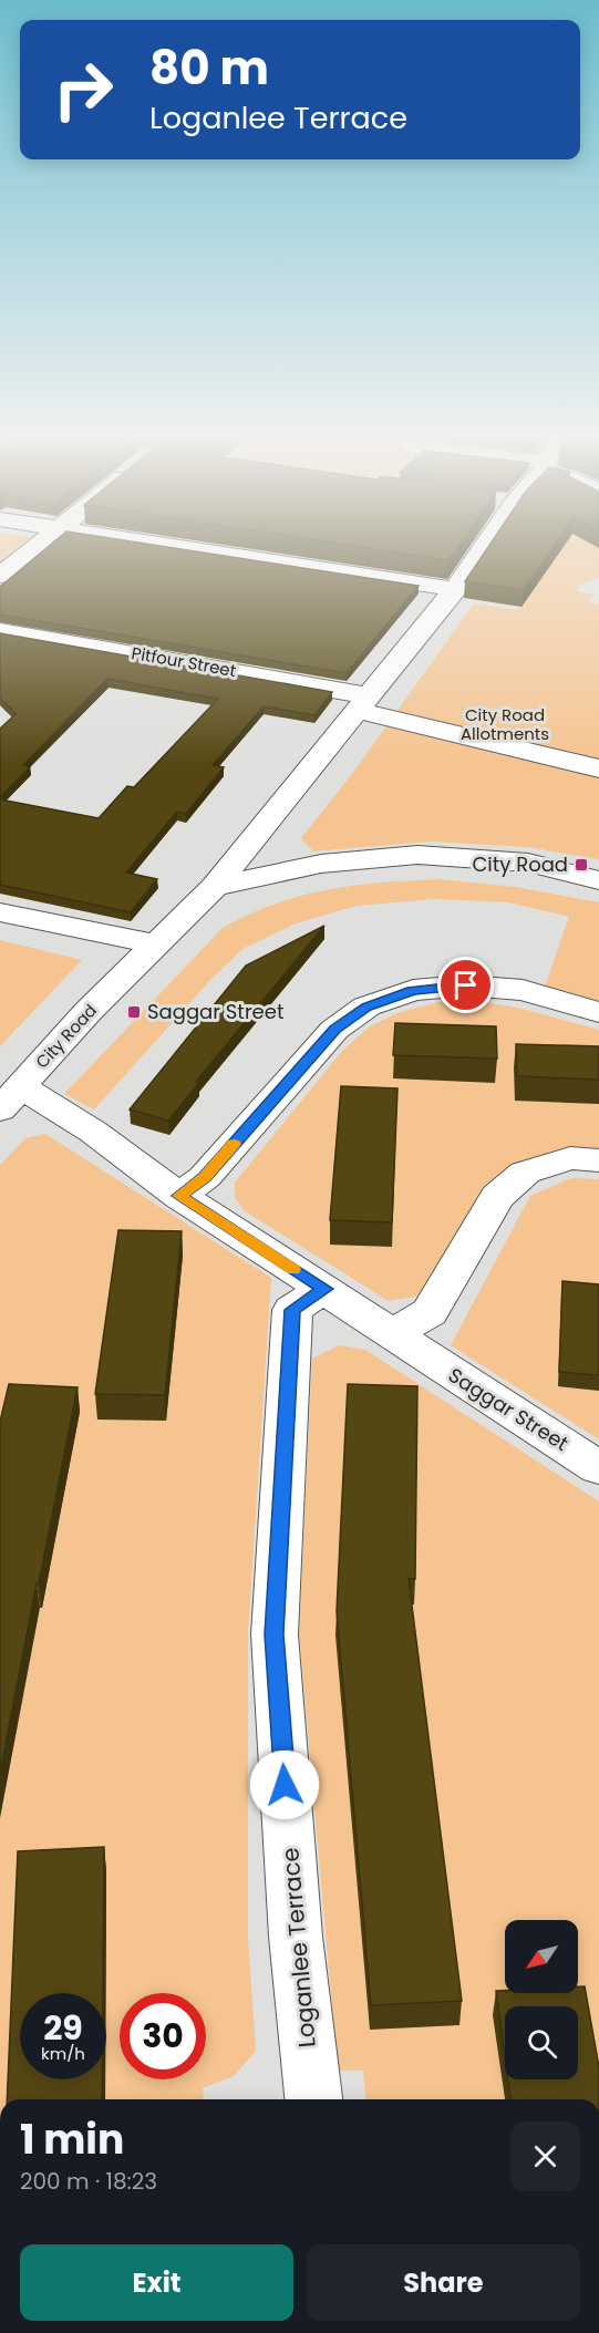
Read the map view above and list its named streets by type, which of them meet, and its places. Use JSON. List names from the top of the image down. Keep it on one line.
{"streets":{"street":["Pitfour Street","City Road","Saggar Street","Loganlee Terrace"]},"crossings":[["Pitfour Street","City Road"],["City Road","Saggar Street"],["Saggar Street","Loganlee Terrace"]],"parks":["City Road Allotments"],"places":{"transit":["City Road","Saggar Street"]},"north":"bottom left","page":{"turn":["80 m","Loganlee Terrace"],"speed":"29 km/h","limit":"30","heading":["1 min","200 m · 18:23"],"buttons":["Exit","Share"]}}
